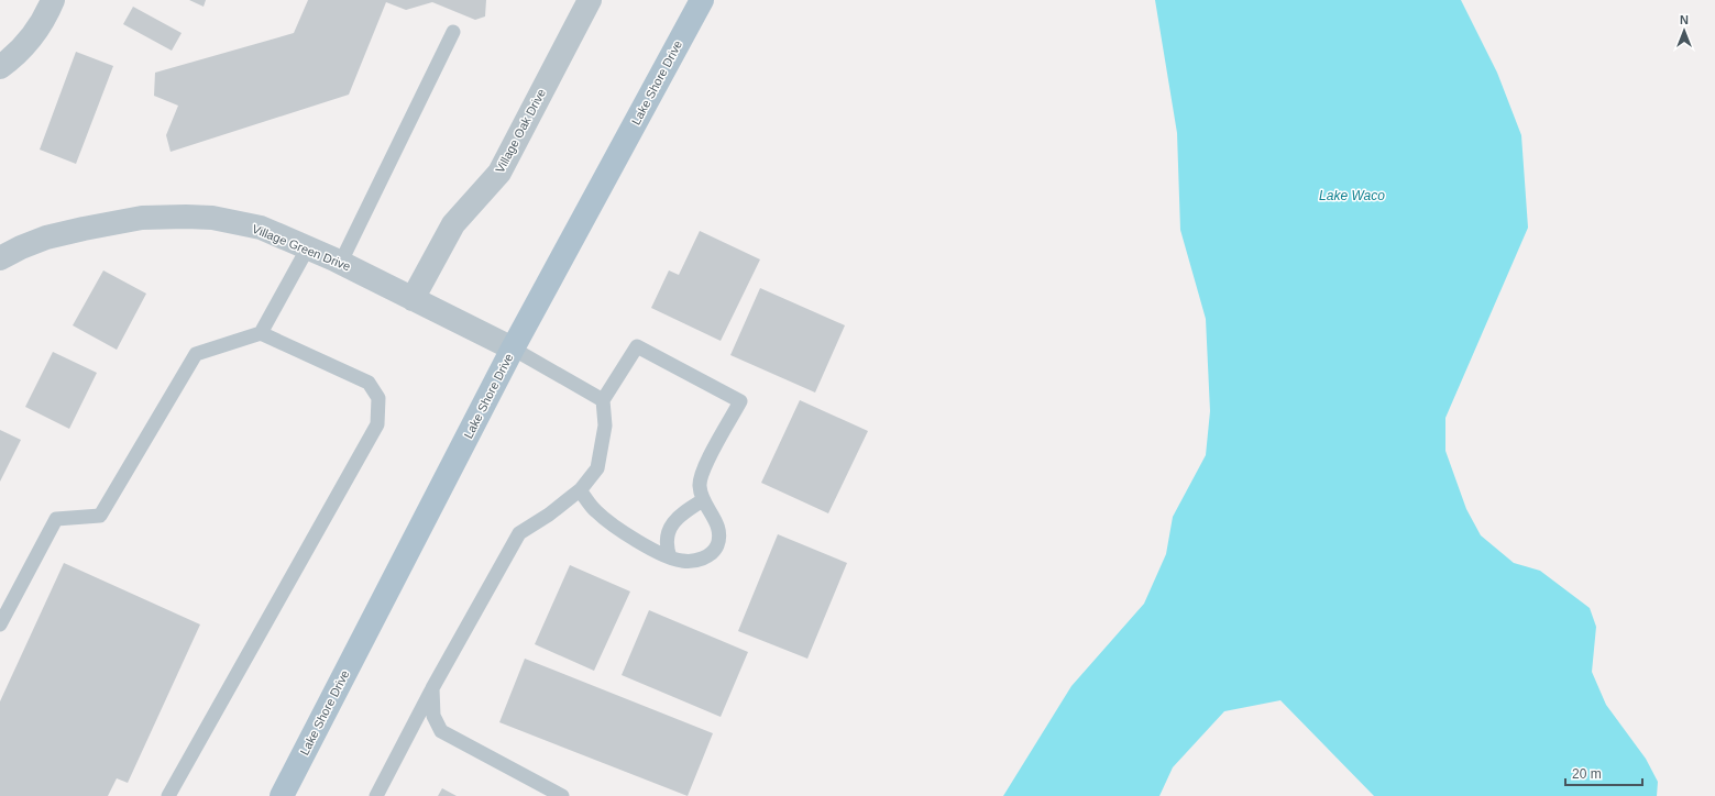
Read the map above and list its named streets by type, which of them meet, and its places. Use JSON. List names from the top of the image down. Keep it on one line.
{"streets":{"main road":["Lake Shore Drive"],"street":["Village Oak Drive","Village Green Drive"]},"crossings":[["Lake Shore Drive","Village Green Drive"],["Village Oak Drive","Village Green Drive"]],"water":["Lake Waco"],"scale_bar":"20 m","north":"top"}
